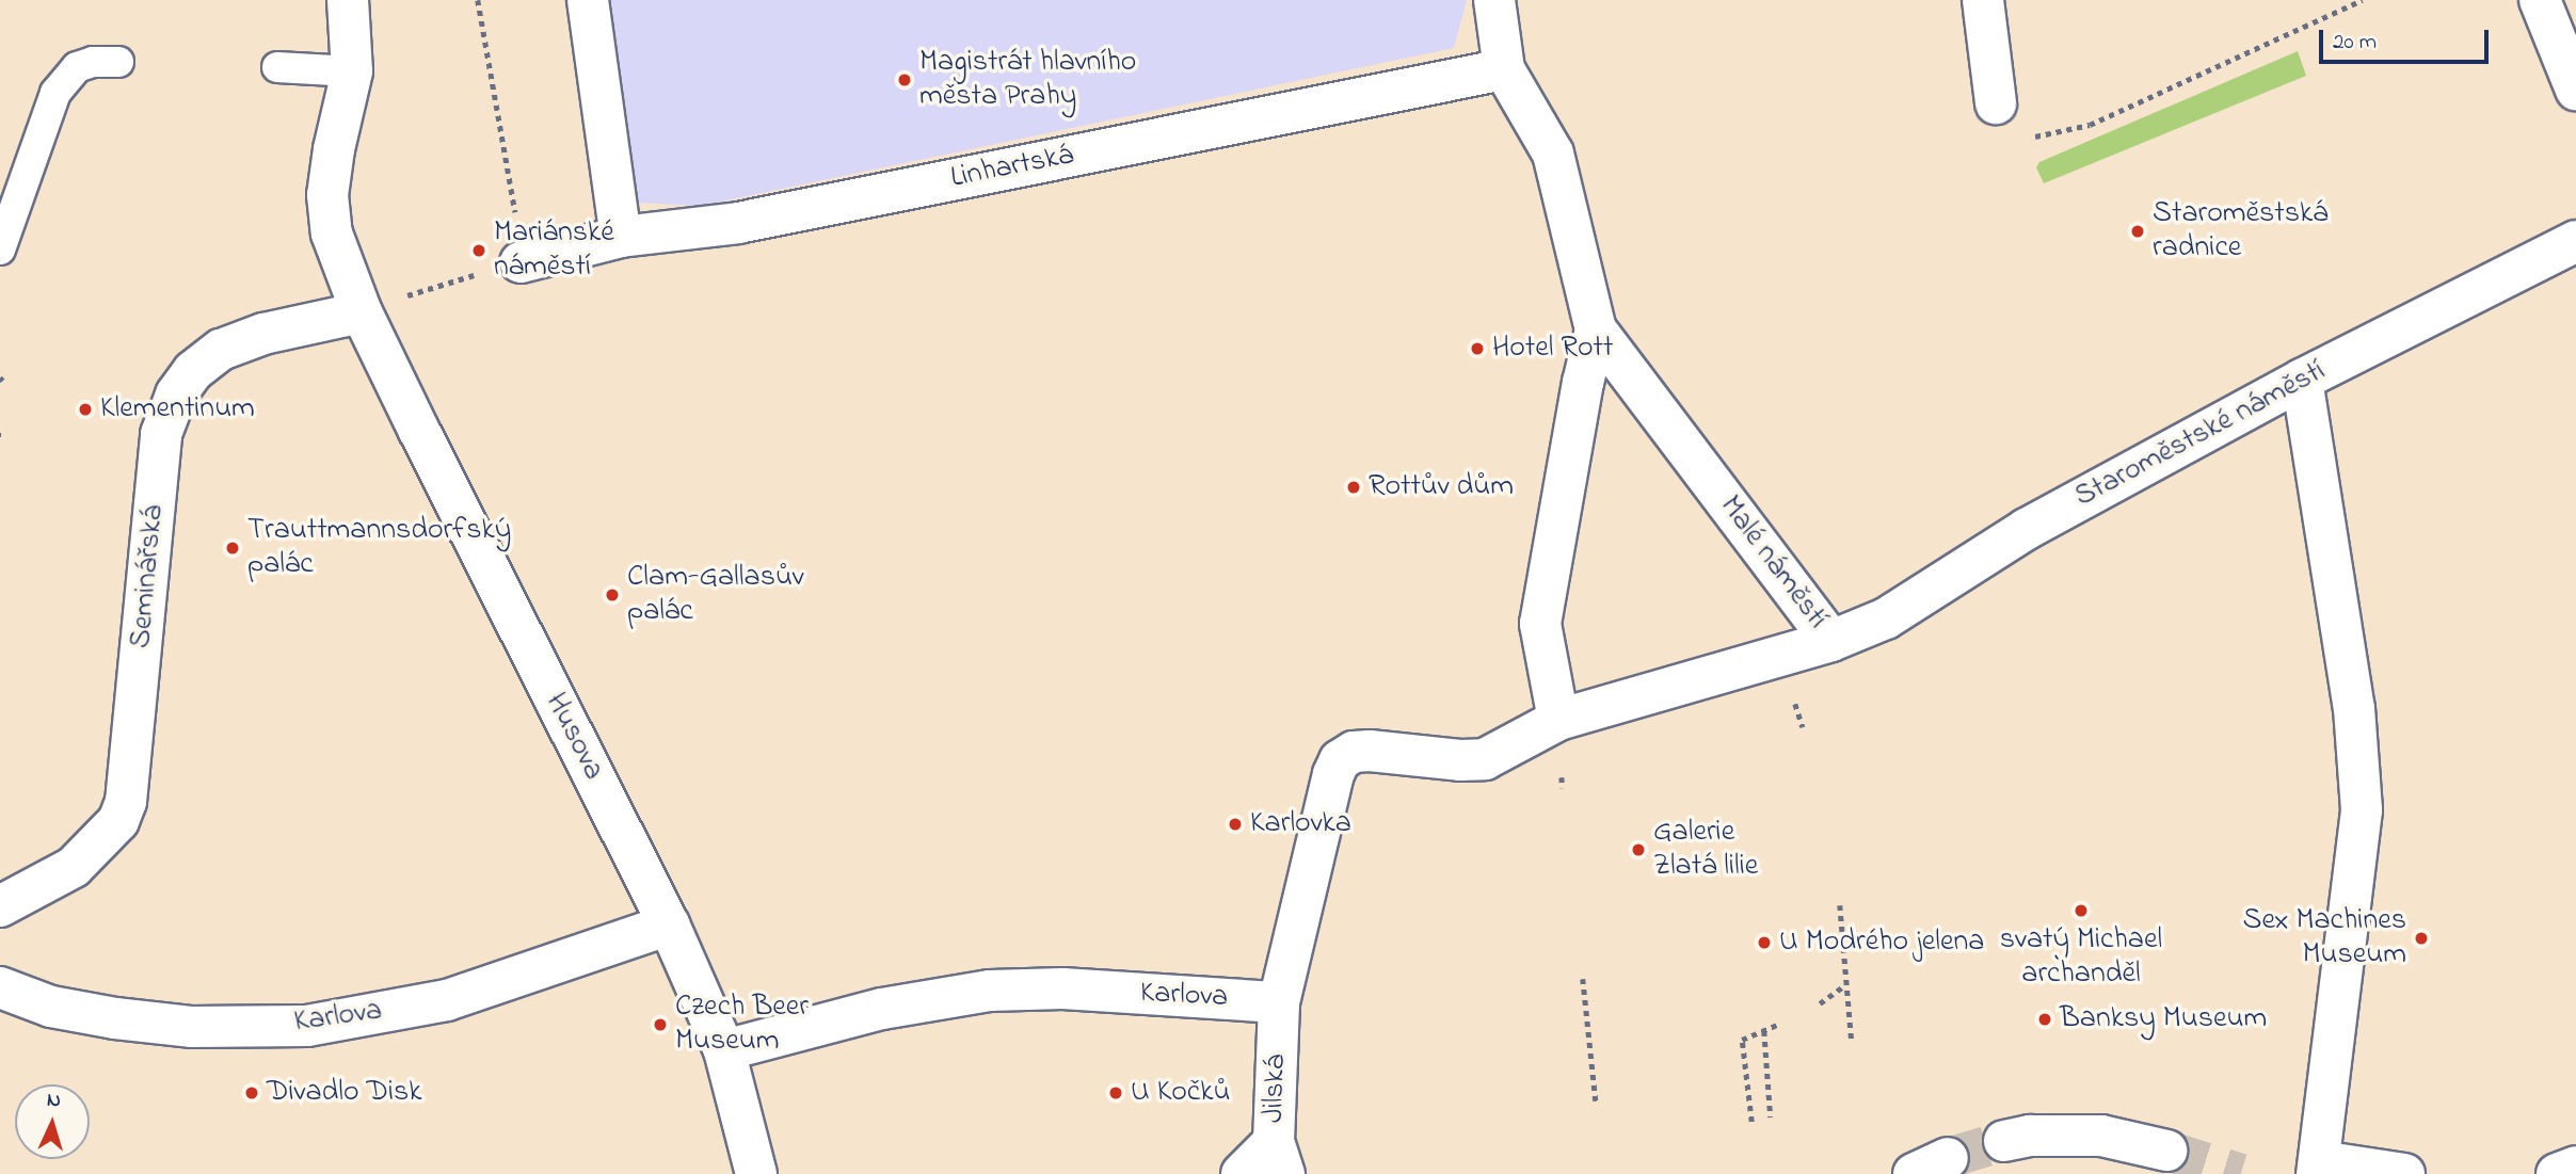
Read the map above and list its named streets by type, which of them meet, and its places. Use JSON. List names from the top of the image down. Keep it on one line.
{"streets":{"street":["Linhartská","Staroměstské náměstí","Malé náměstí","Seminářská","Husova","Karlova","Jilská"]},"crossings":[["Linhartská","Malé náměstí"],["Staroměstské náměstí","Malé náměstí"],["Malé náměstí","Karlova"],["Malé náměstí","Jilská"],["Seminářská","Husova"],["Husova","Karlova"],["Karlova","Jilská"]],"places":["Magistrát hlavního města Prahy","Staroměstská radnice","Mariánské náměstí","Hotel Rott","Klementinum","Rottův dům","Trauttmannsdorfský palác","Clam-Gallasův palác","Karlovka","Galerie Zlatá lilie","svatý Michael archanděl","Sex Machines Museum","U Modrého jelena","Banksy Museum","Czech Beer Museum","Divadlo Disk","U Kočků"],"scale_bar":"20 m","north":"top"}
